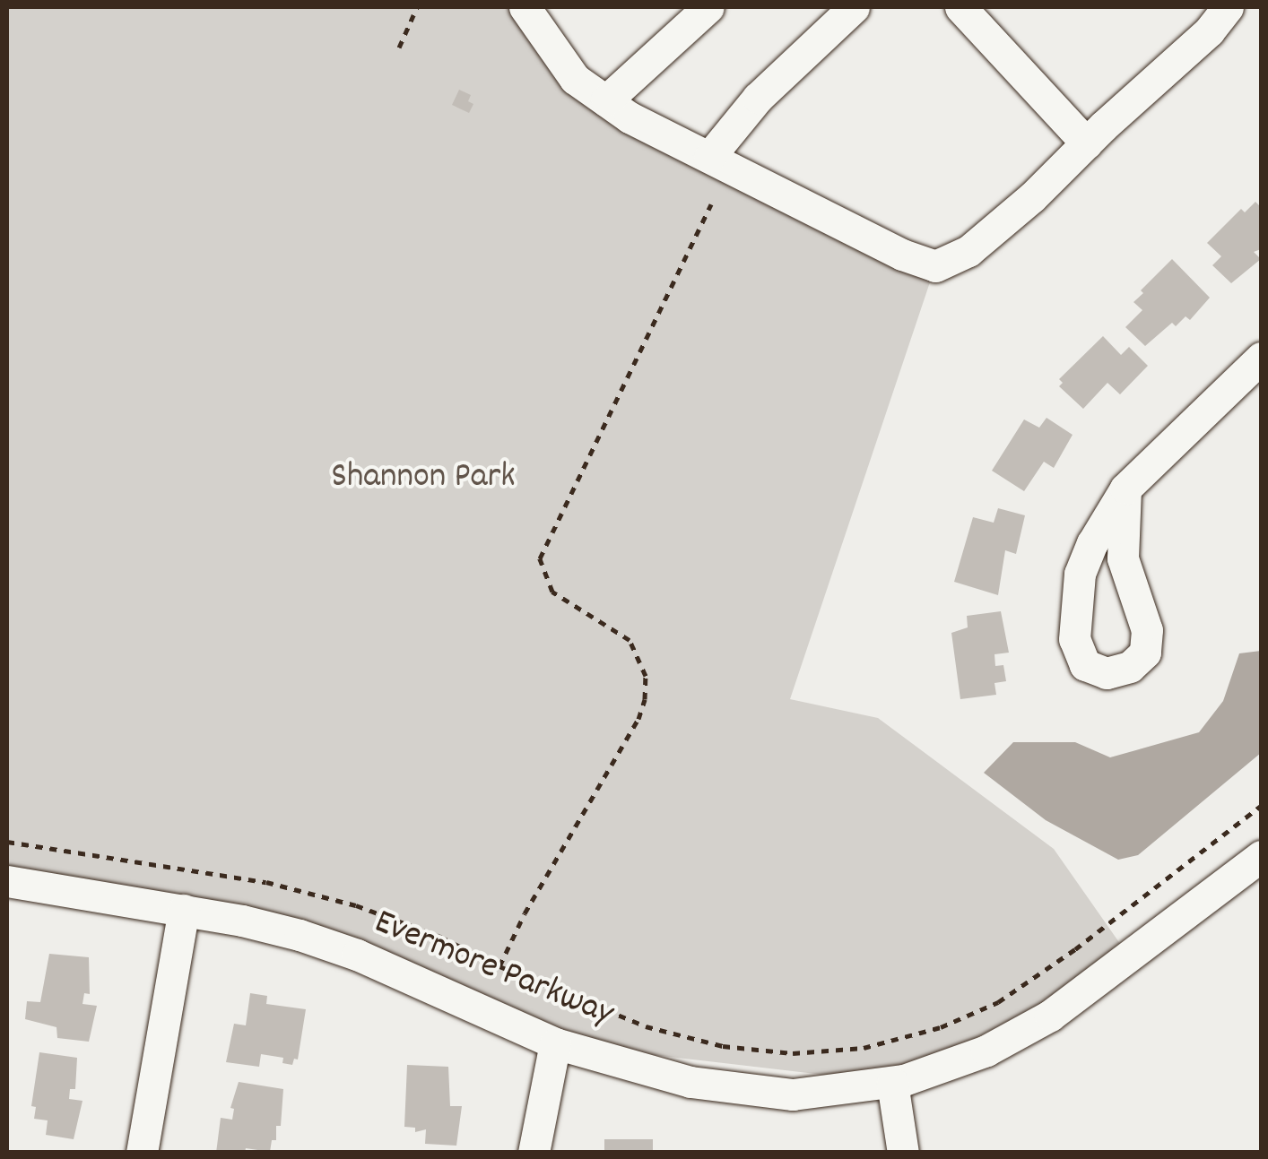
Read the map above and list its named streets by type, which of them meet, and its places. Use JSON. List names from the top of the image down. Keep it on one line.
{"streets":{"street":["Evermore Parkway"]},"parks":["Shannon Park"]}
